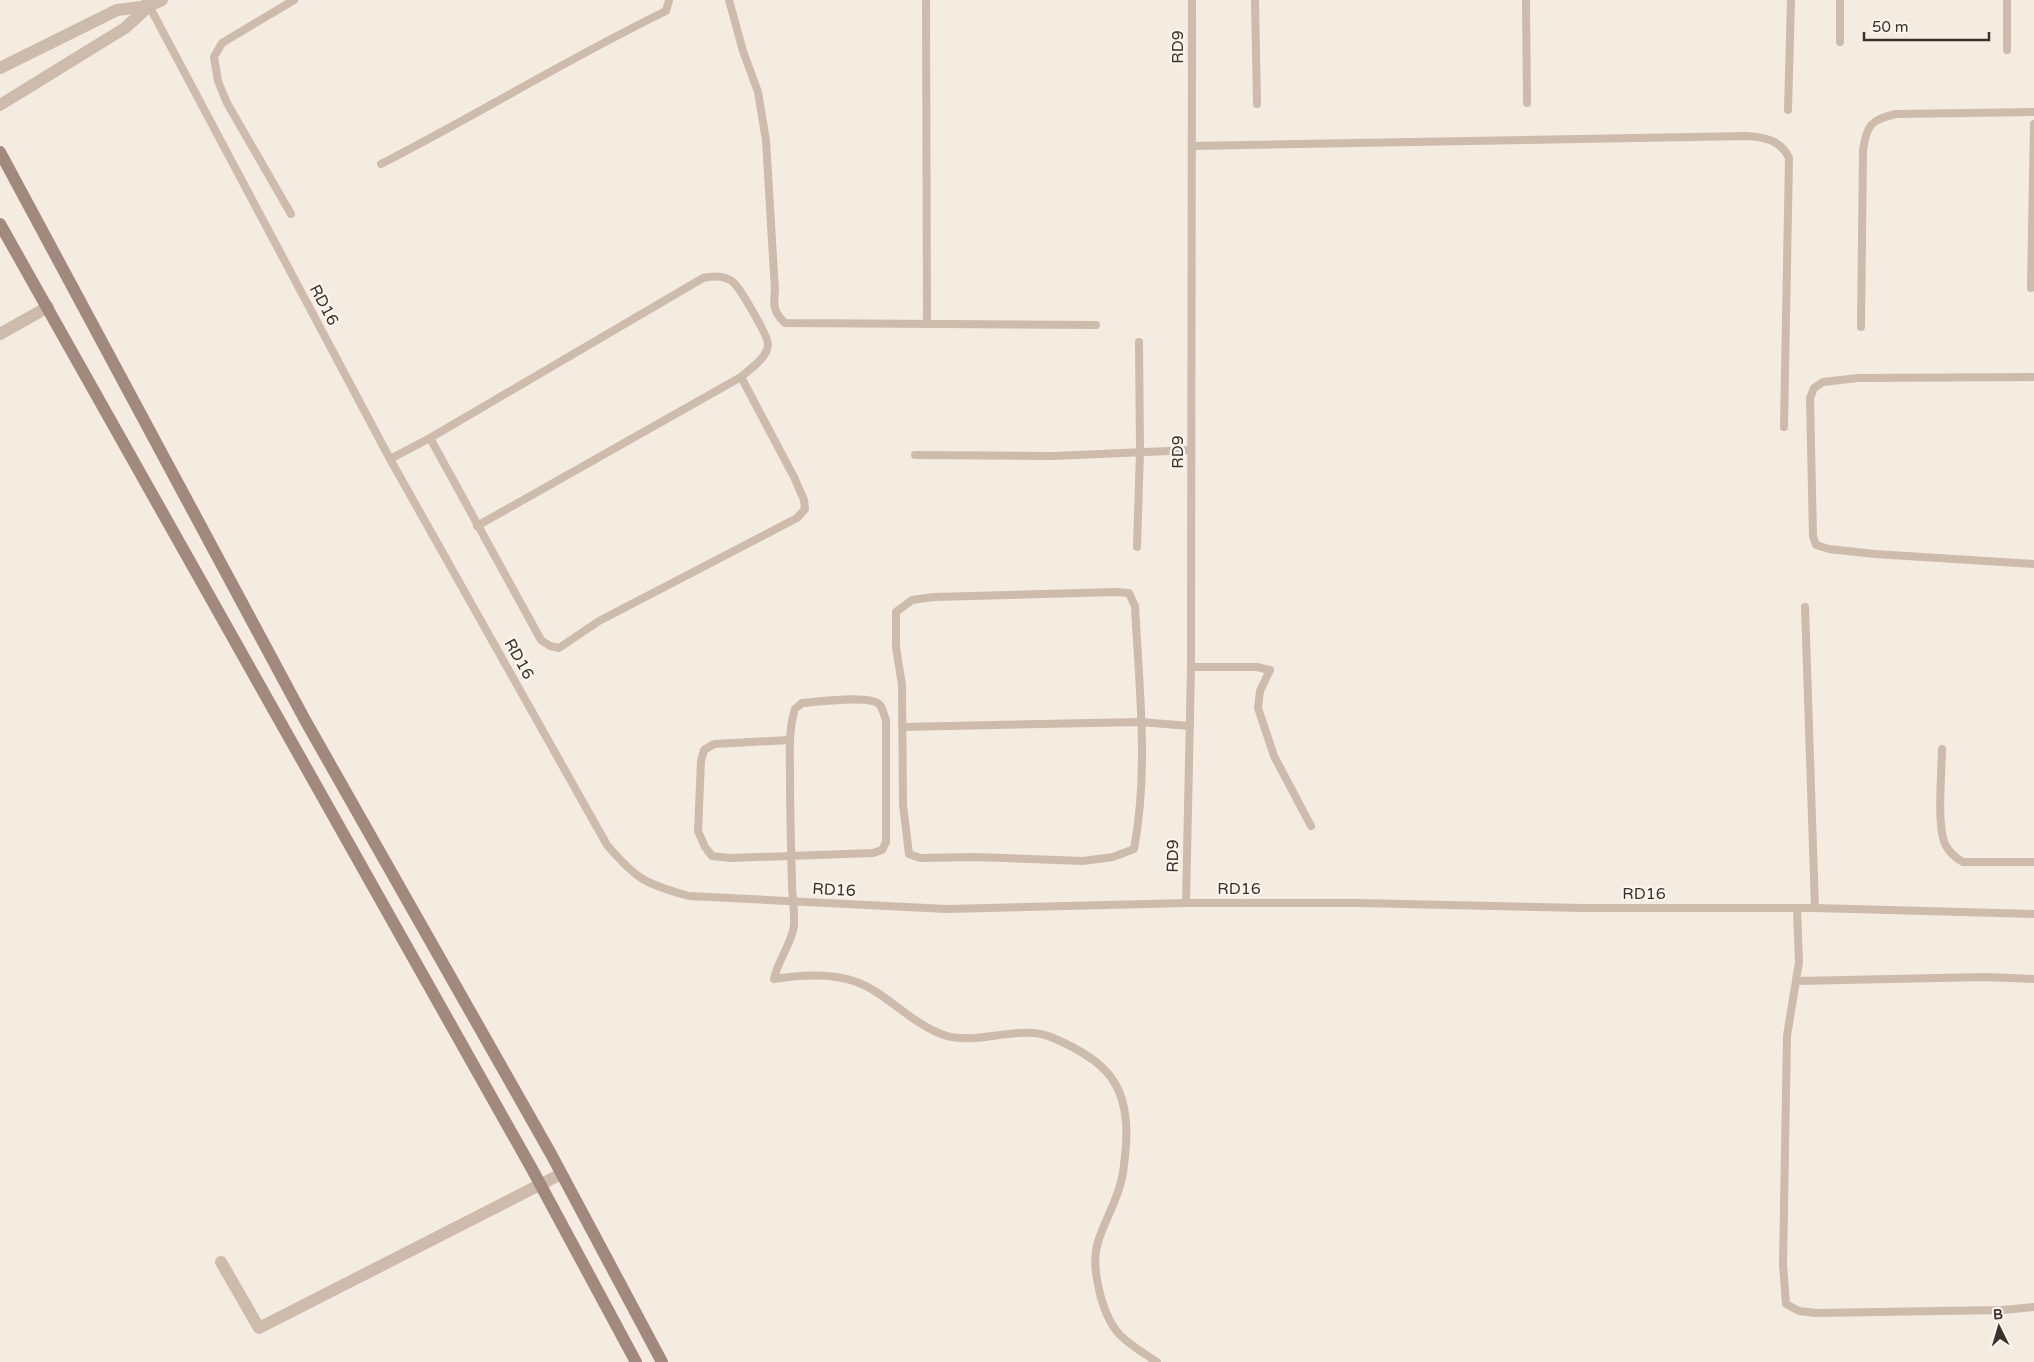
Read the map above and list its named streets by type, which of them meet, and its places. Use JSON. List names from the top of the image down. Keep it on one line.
{"streets":{"lane":["RD9","RD16"]},"crossings":[["RD9","RD16"]],"scale_bar":"50 m","north":"top"}
